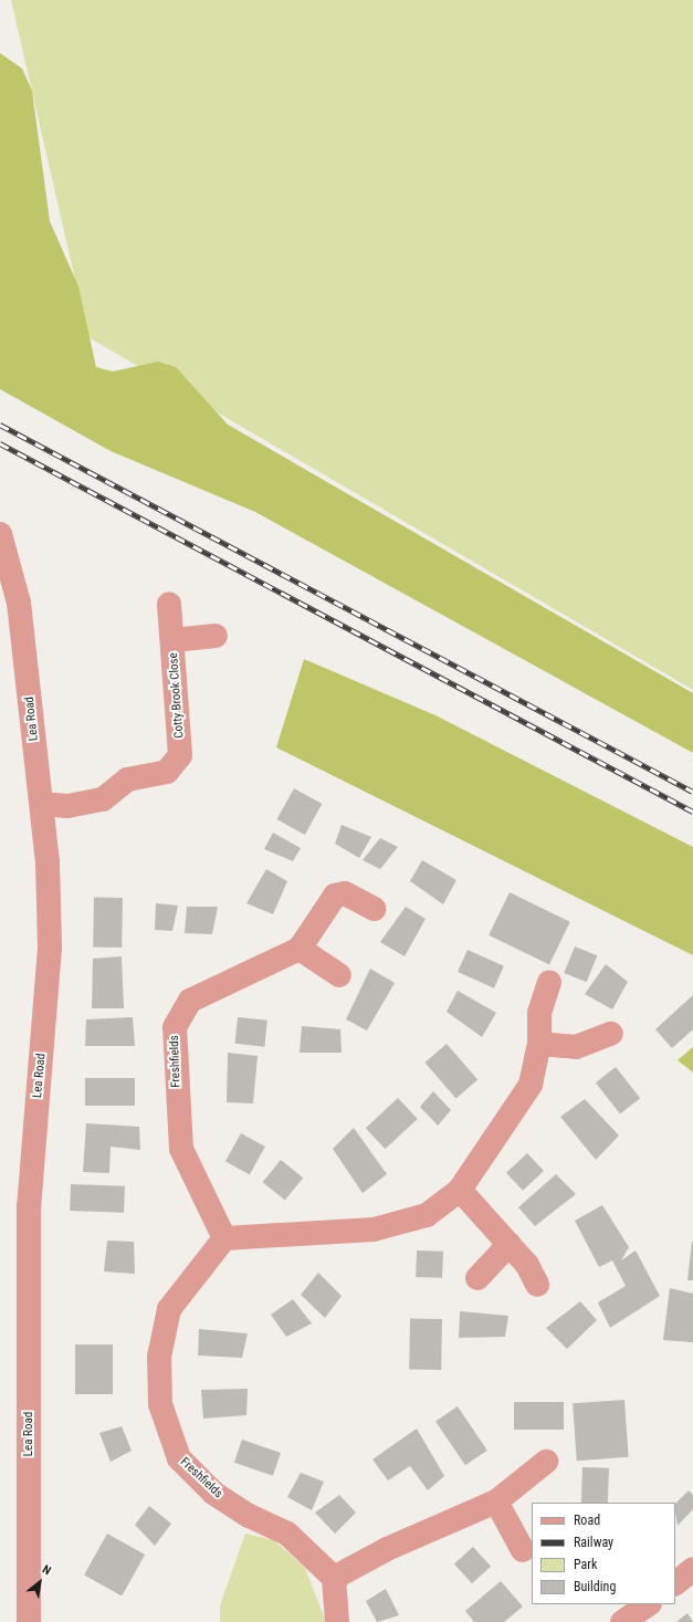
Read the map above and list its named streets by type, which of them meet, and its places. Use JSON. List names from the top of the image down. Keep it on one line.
{"streets":{"street":["Cotty Brook Close","Lea Road","Freshfields"]},"crossings":[["Cotty Brook Close","Lea Road"]],"legend":["Road","Railway","Park","Building"],"north":"top right"}
